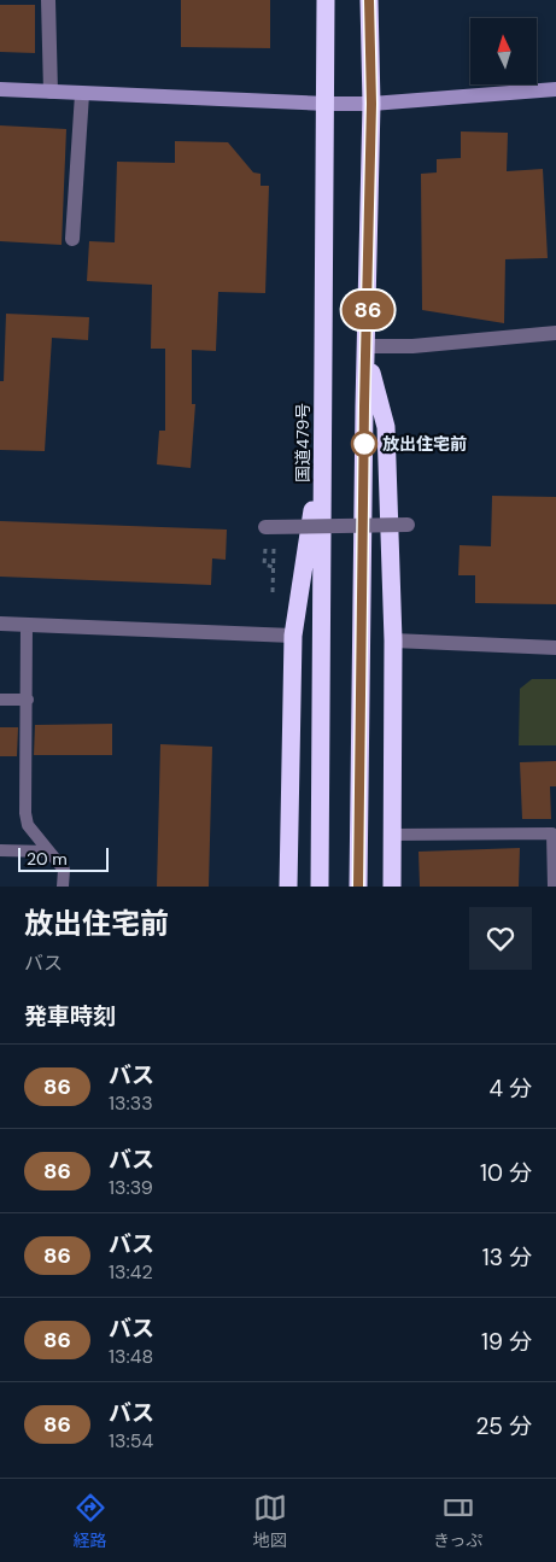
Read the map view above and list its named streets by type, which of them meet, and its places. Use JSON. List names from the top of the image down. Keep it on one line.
{"streets":{"highway":["国道479号"]},"places":["放出住宅前"],"lines":["bus line 86"],"scale_bar":"20 m","north":"top","page":{"on_map":"86","scale":"20 m","heading":[["放出住宅前","バス"],"発車時刻"],"list":[{"mark":"86","name":"バス","note":"13:33","value":"4 分"},{"mark":"86","name":"バス","note":"13:39","value":"10 分"},{"mark":"86","name":"バス","note":"13:42","value":"13 分"},{"mark":"86","name":"バス","note":"13:48","value":"19 分"},{"mark":"86","name":"バス","note":"13:54","value":"25 分"}],"tabs":["経路","地図","きっぷ"]}}
